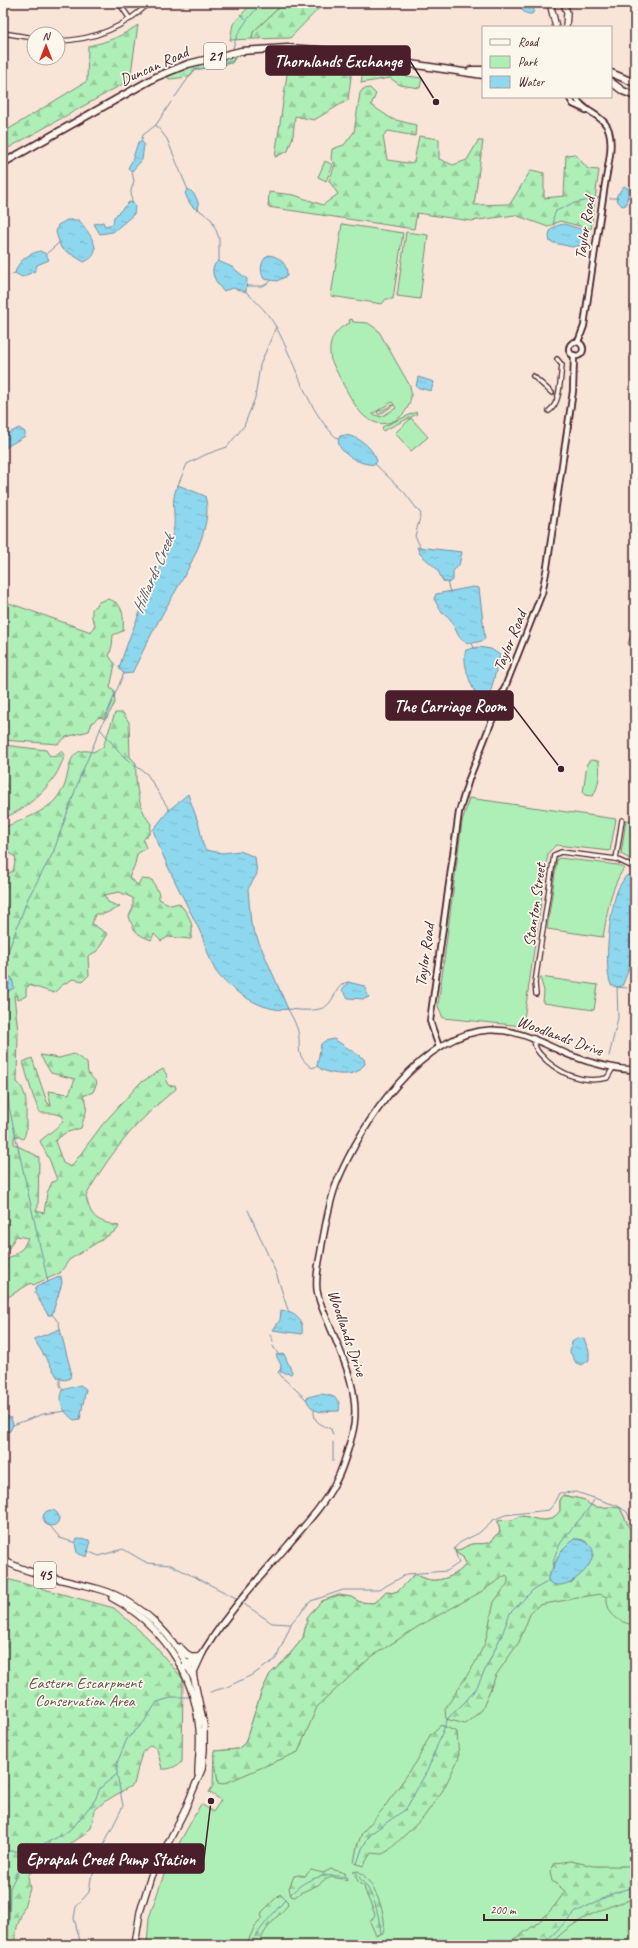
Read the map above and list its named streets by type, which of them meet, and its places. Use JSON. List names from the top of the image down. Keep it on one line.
{"streets":{"highway":["21","Duncan Road"],"main road":["Woodlands Drive","45"],"street":["Taylor Road","Stanton Street"]},"crossings":[["Taylor Road","Woodlands Drive"]],"water":["Hilliards Creek"],"parks":["Eastern Escarpment Conservation Area"],"places":["Thornlands Exchange","The Carriage Room","Eprapah Creek Pump Station"],"legend":["Road","Park","Water"],"scale_bar":"200 m","north":"top"}
